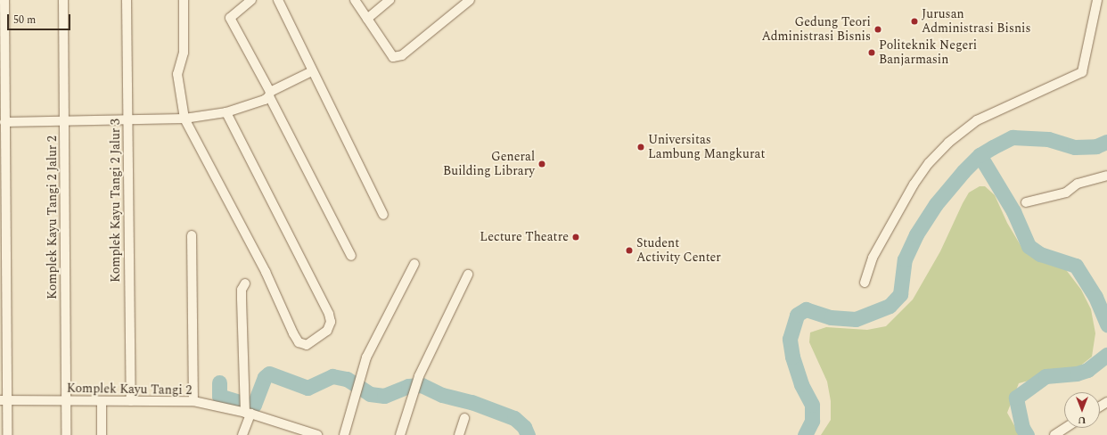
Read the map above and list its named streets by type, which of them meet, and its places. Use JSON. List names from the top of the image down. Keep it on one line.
{"streets":{"street":["Komplek Kayu Tangi 2 Jalur 3","Komplek Kayu Tangi 2 Jalur 2","Komplek Kayu Tangi 2"]},"crossings":[["Komplek Kayu Tangi 2 Jalur 3","Komplek Kayu Tangi 2"],["Komplek Kayu Tangi 2 Jalur 2","Komplek Kayu Tangi 2"]],"places":["Jurusan Administrasi Bisnis","Gedung Teori Administrasi Bisnis","Politeknik Negeri Banjarmasin","Universitas Lambung Mangkurat","General Building Library","Lecture Theatre","Student Activity Center"],"scale_bar":"50 m","north":"bottom"}
